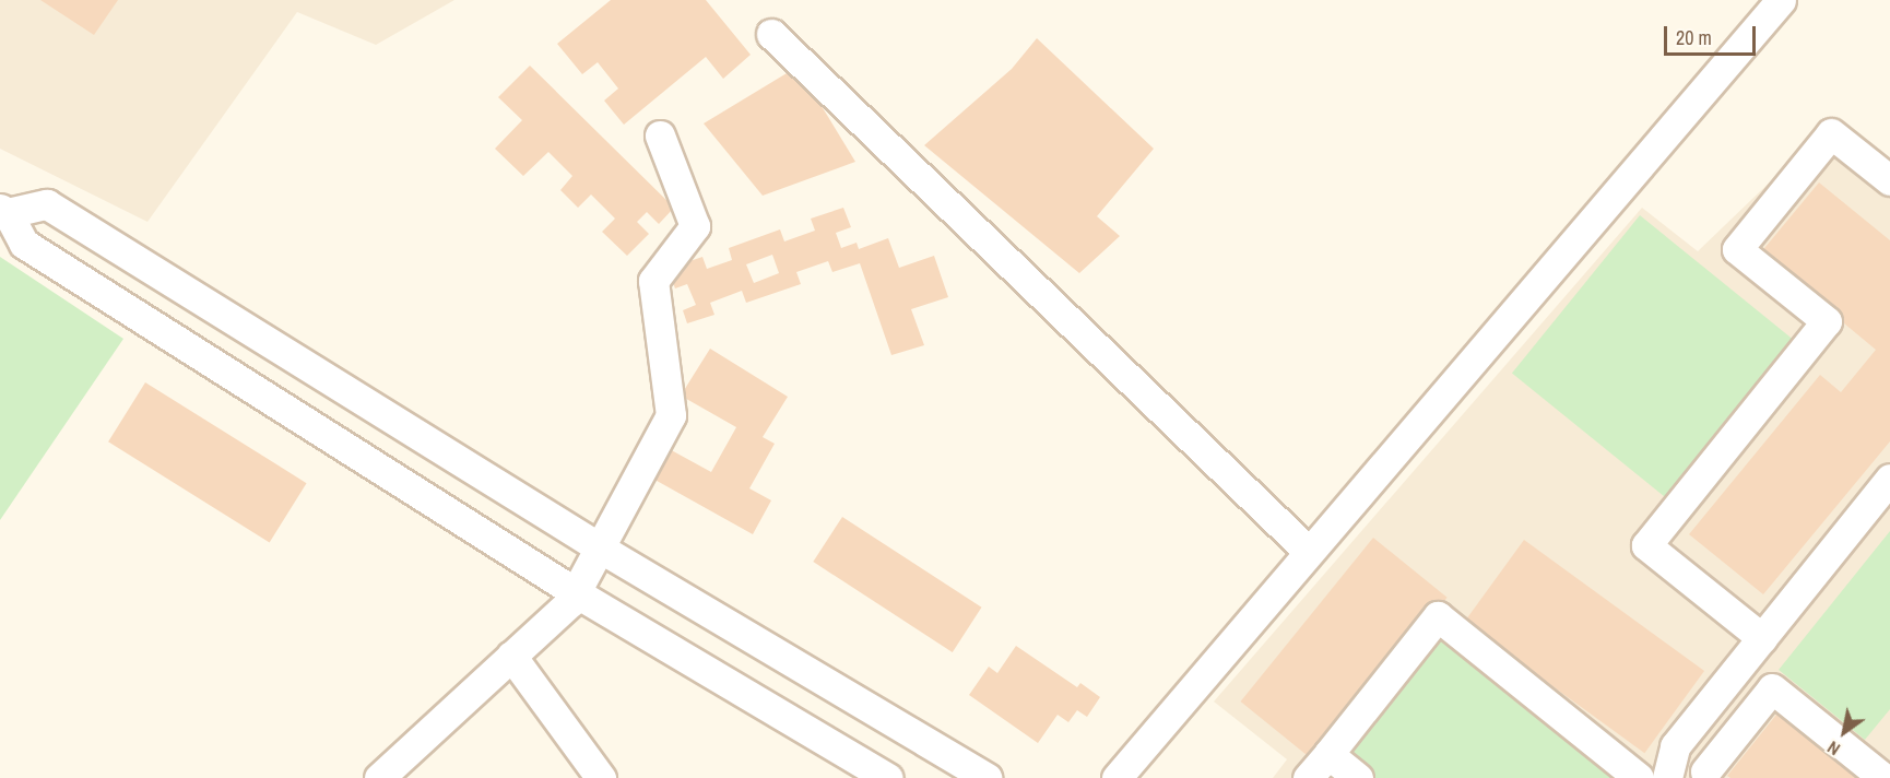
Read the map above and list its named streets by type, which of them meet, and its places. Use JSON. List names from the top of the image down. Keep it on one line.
{"scale_bar":"20 m","north":"bottom left"}
